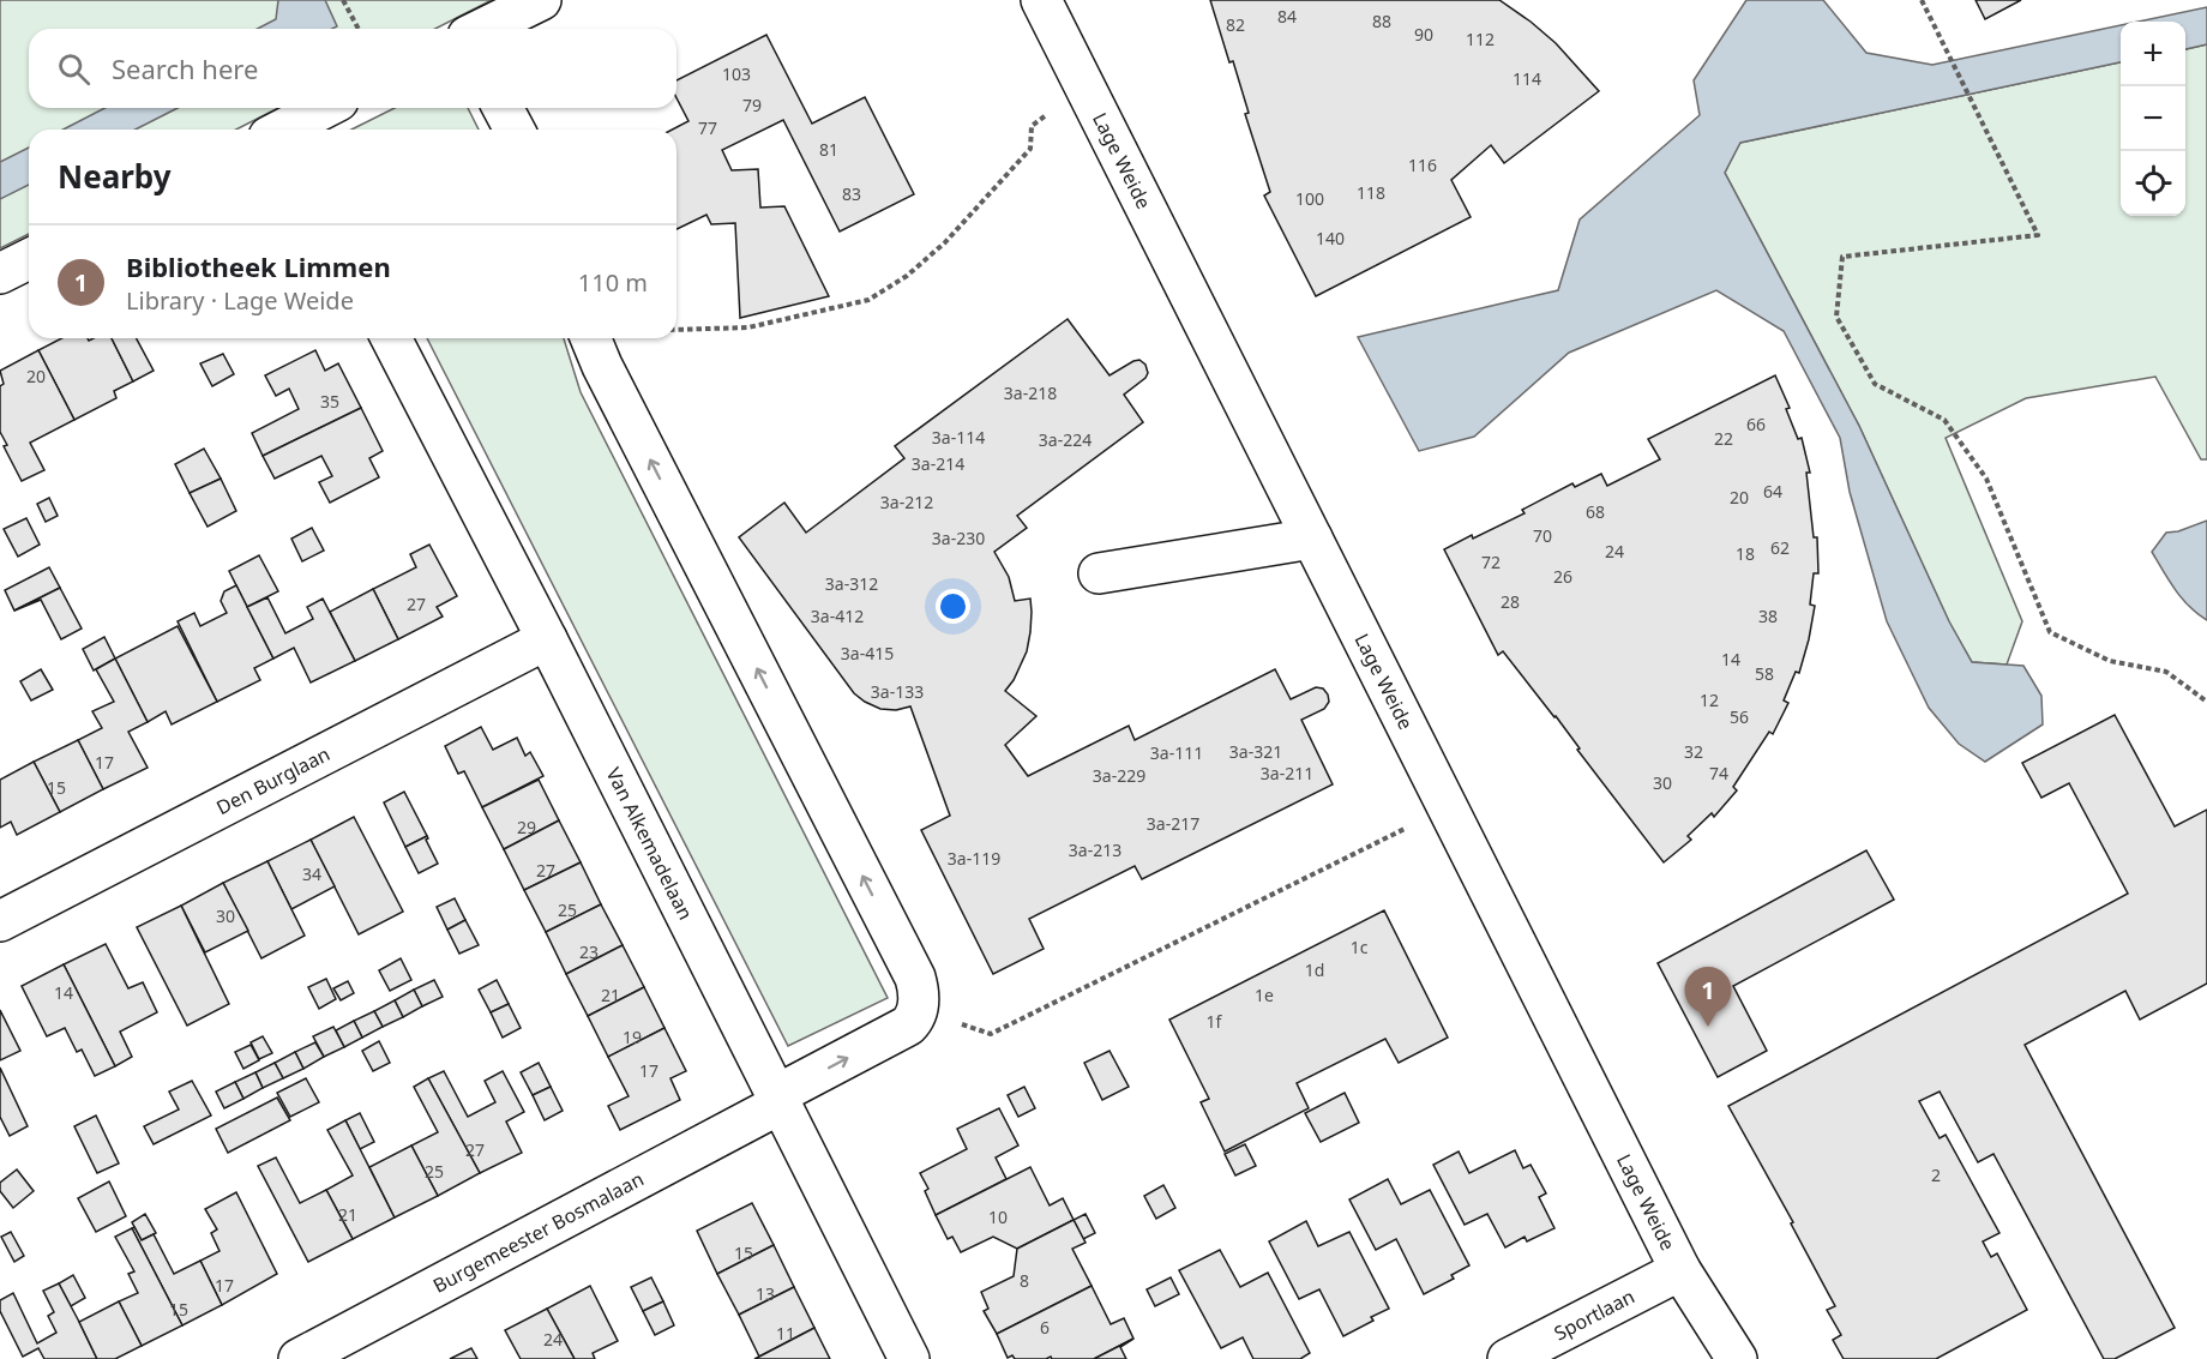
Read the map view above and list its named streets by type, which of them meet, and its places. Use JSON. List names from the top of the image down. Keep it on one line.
{"streets":{"street":["Lage Weide","Den Burglaan","Van Alkemadelaan","Burgemeester Bosmalaan","Sportlaan"]},"crossings":[["Lage Weide","Sportlaan"],["Den Burglaan","Van Alkemadelaan"],["Van Alkemadelaan","Burgemeester Bosmalaan"]],"house_numbers":["84","88","82","90","112","103","114","79","77","81","116","118","83","100","140","20","3a-218","35","66","3a-114","22","3a-224","3a-214","64","20","3a-212","68","70","3a-230","62","24","18","72","26","3a-312","28","27","3a-412","38","3a-415","14","58","3a-133","12","56","3a-321","32","3a-111","17","3a-211","74","3a-229","30","15","3a-217","29","3a-213","3a-119","27","34","25","30","1c","23","1d","14","21","1e","1f","19","17","27","25","2","21","10","15","8","17","13","15","6","11","24"],"page":{"map_buttons":["+","−"],"search":"Search here","heading":"Nearby","list":[{"mark":"1","name":"Bibliotheek Limmen","note":"Library · Lage Weide","value":"110 m"}],"pins":"1"}}
